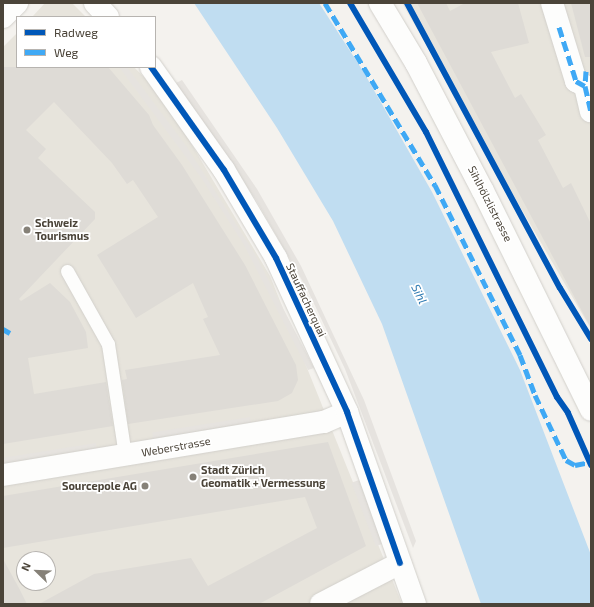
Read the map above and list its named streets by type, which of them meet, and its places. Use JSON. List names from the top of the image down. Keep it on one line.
{"streets":{"street":["Sihlhölzlistrasse","Stauffacherquai","Weberstrasse"]},"crossings":[["Stauffacherquai","Weberstrasse"]],"water":["Sihl"],"places":["Schweiz Tourismus","Stadt Zürich Geomatik + Vermessung","Sourcepole AG"],"legend":["Radweg","Weg"],"north":"top left"}
